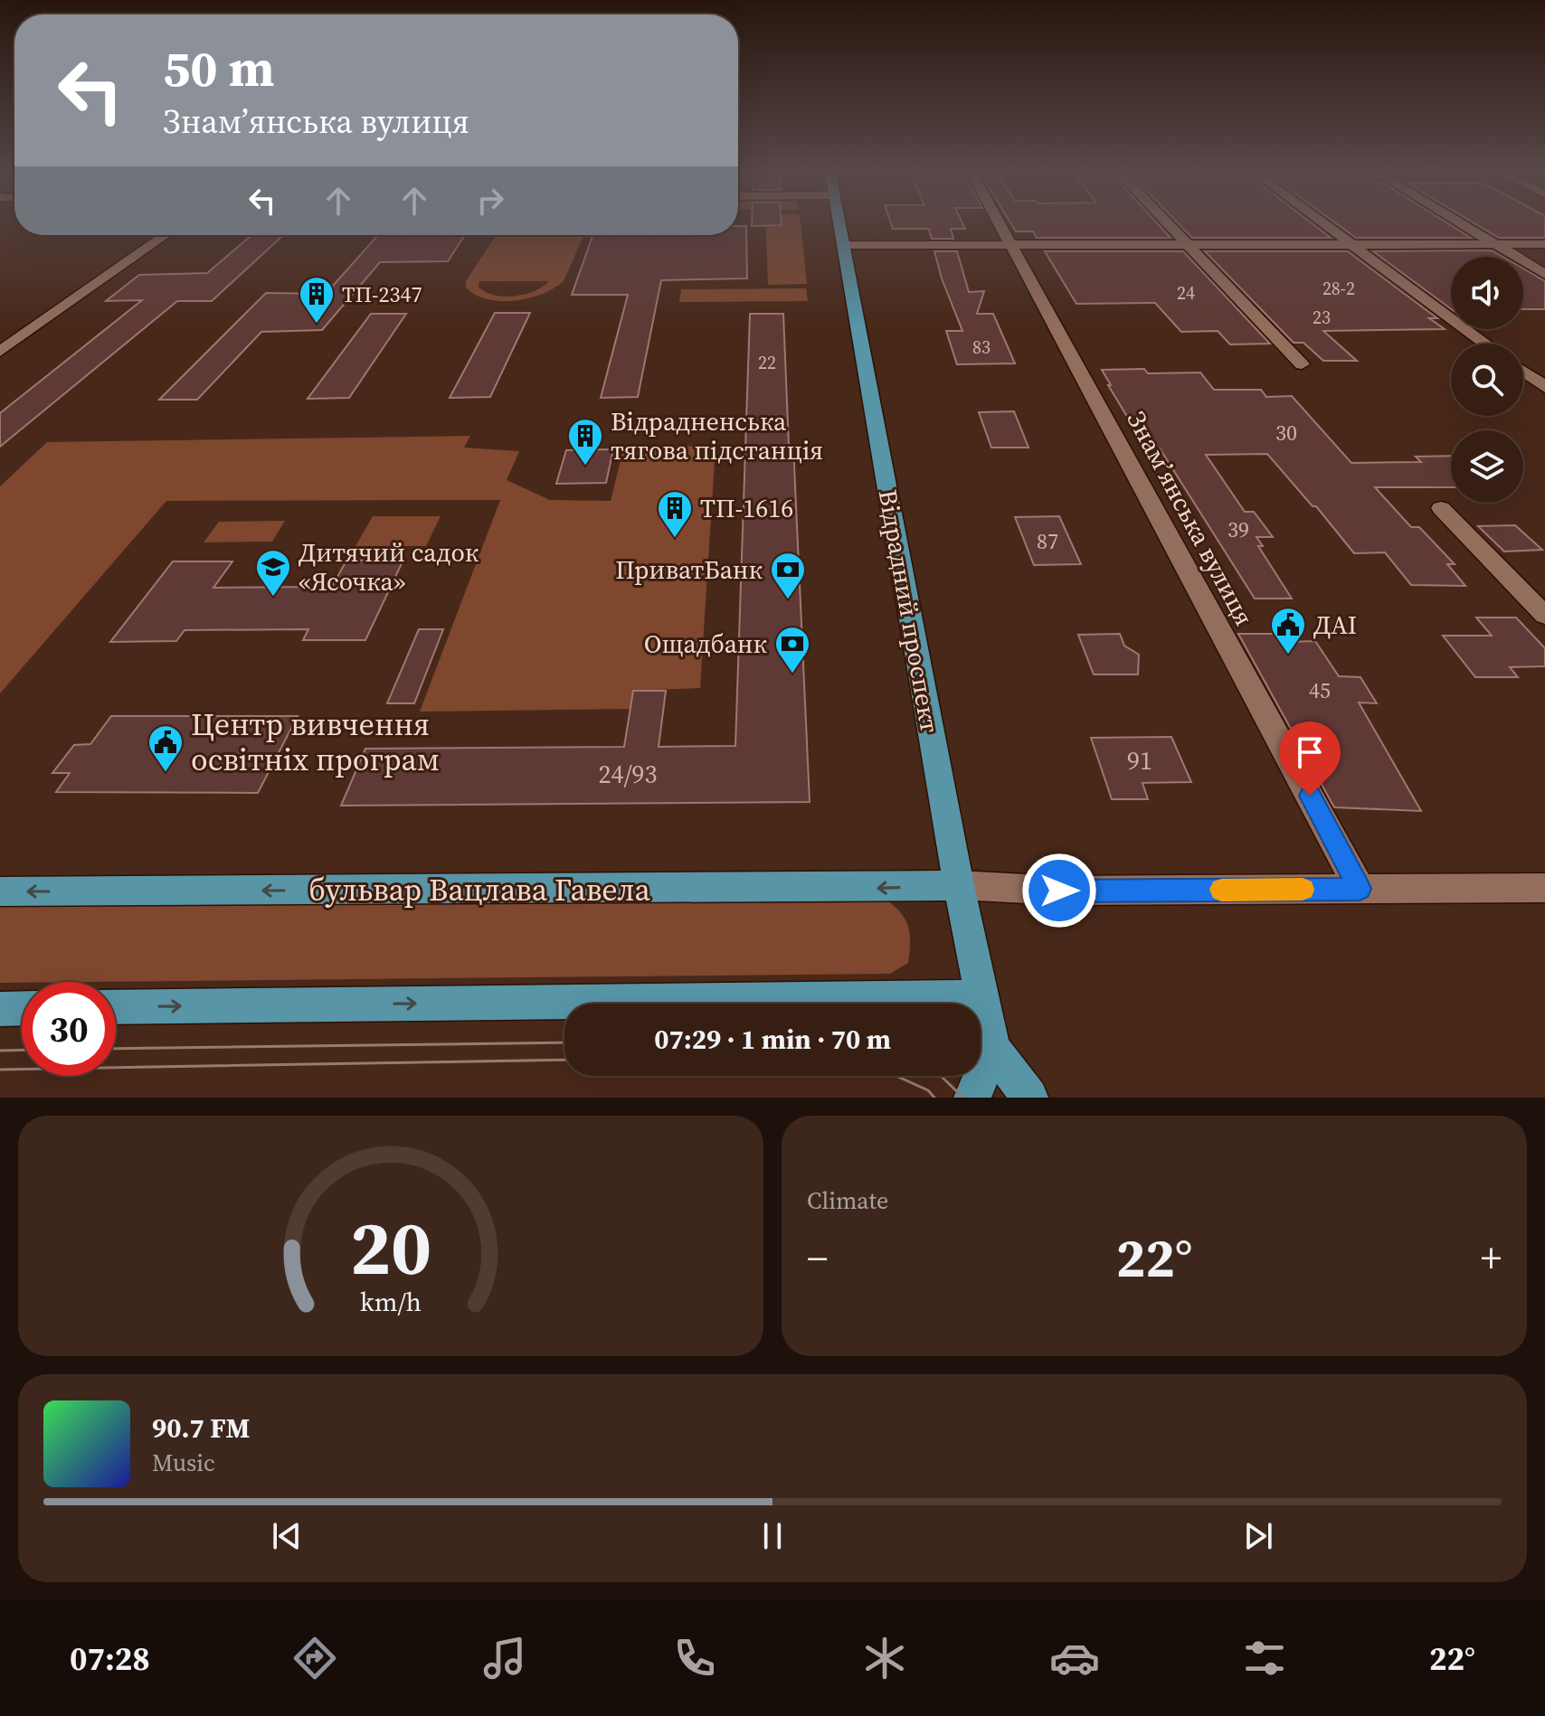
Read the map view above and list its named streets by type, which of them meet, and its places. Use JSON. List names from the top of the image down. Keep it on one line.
{"streets":{"main road":["Відрадний проспект","бульвар Вацлава Гавела"],"street":["Знамʼянська вулиця"]},"crossings":[["Відрадний проспект","бульвар Вацлава Гавела"]],"places":{"building":["ТП-2347","Відрадненська тягова підстанція","ТП-1616"],"school or university":["Дитячий садок «Ясочка»"],"bank":["ПриватБанк","Ощадбанк"],"public building":["ДАІ","Центр вивчення освітніх програм"]},"house_numbers":["28-2","24","23","83","22","30","39","87","45","91","24/93"],"page":{"turn":["50 m","Знамʼянська вулиця"],"limit":"30","trip":"07:29 · 1 min · 70 m","tile":"Climate","heat":["−","22°","+"],"song":["90.7 FM","Music"],"tabs":["07:28","22°"],"gauge":["20","km/h"]}}
